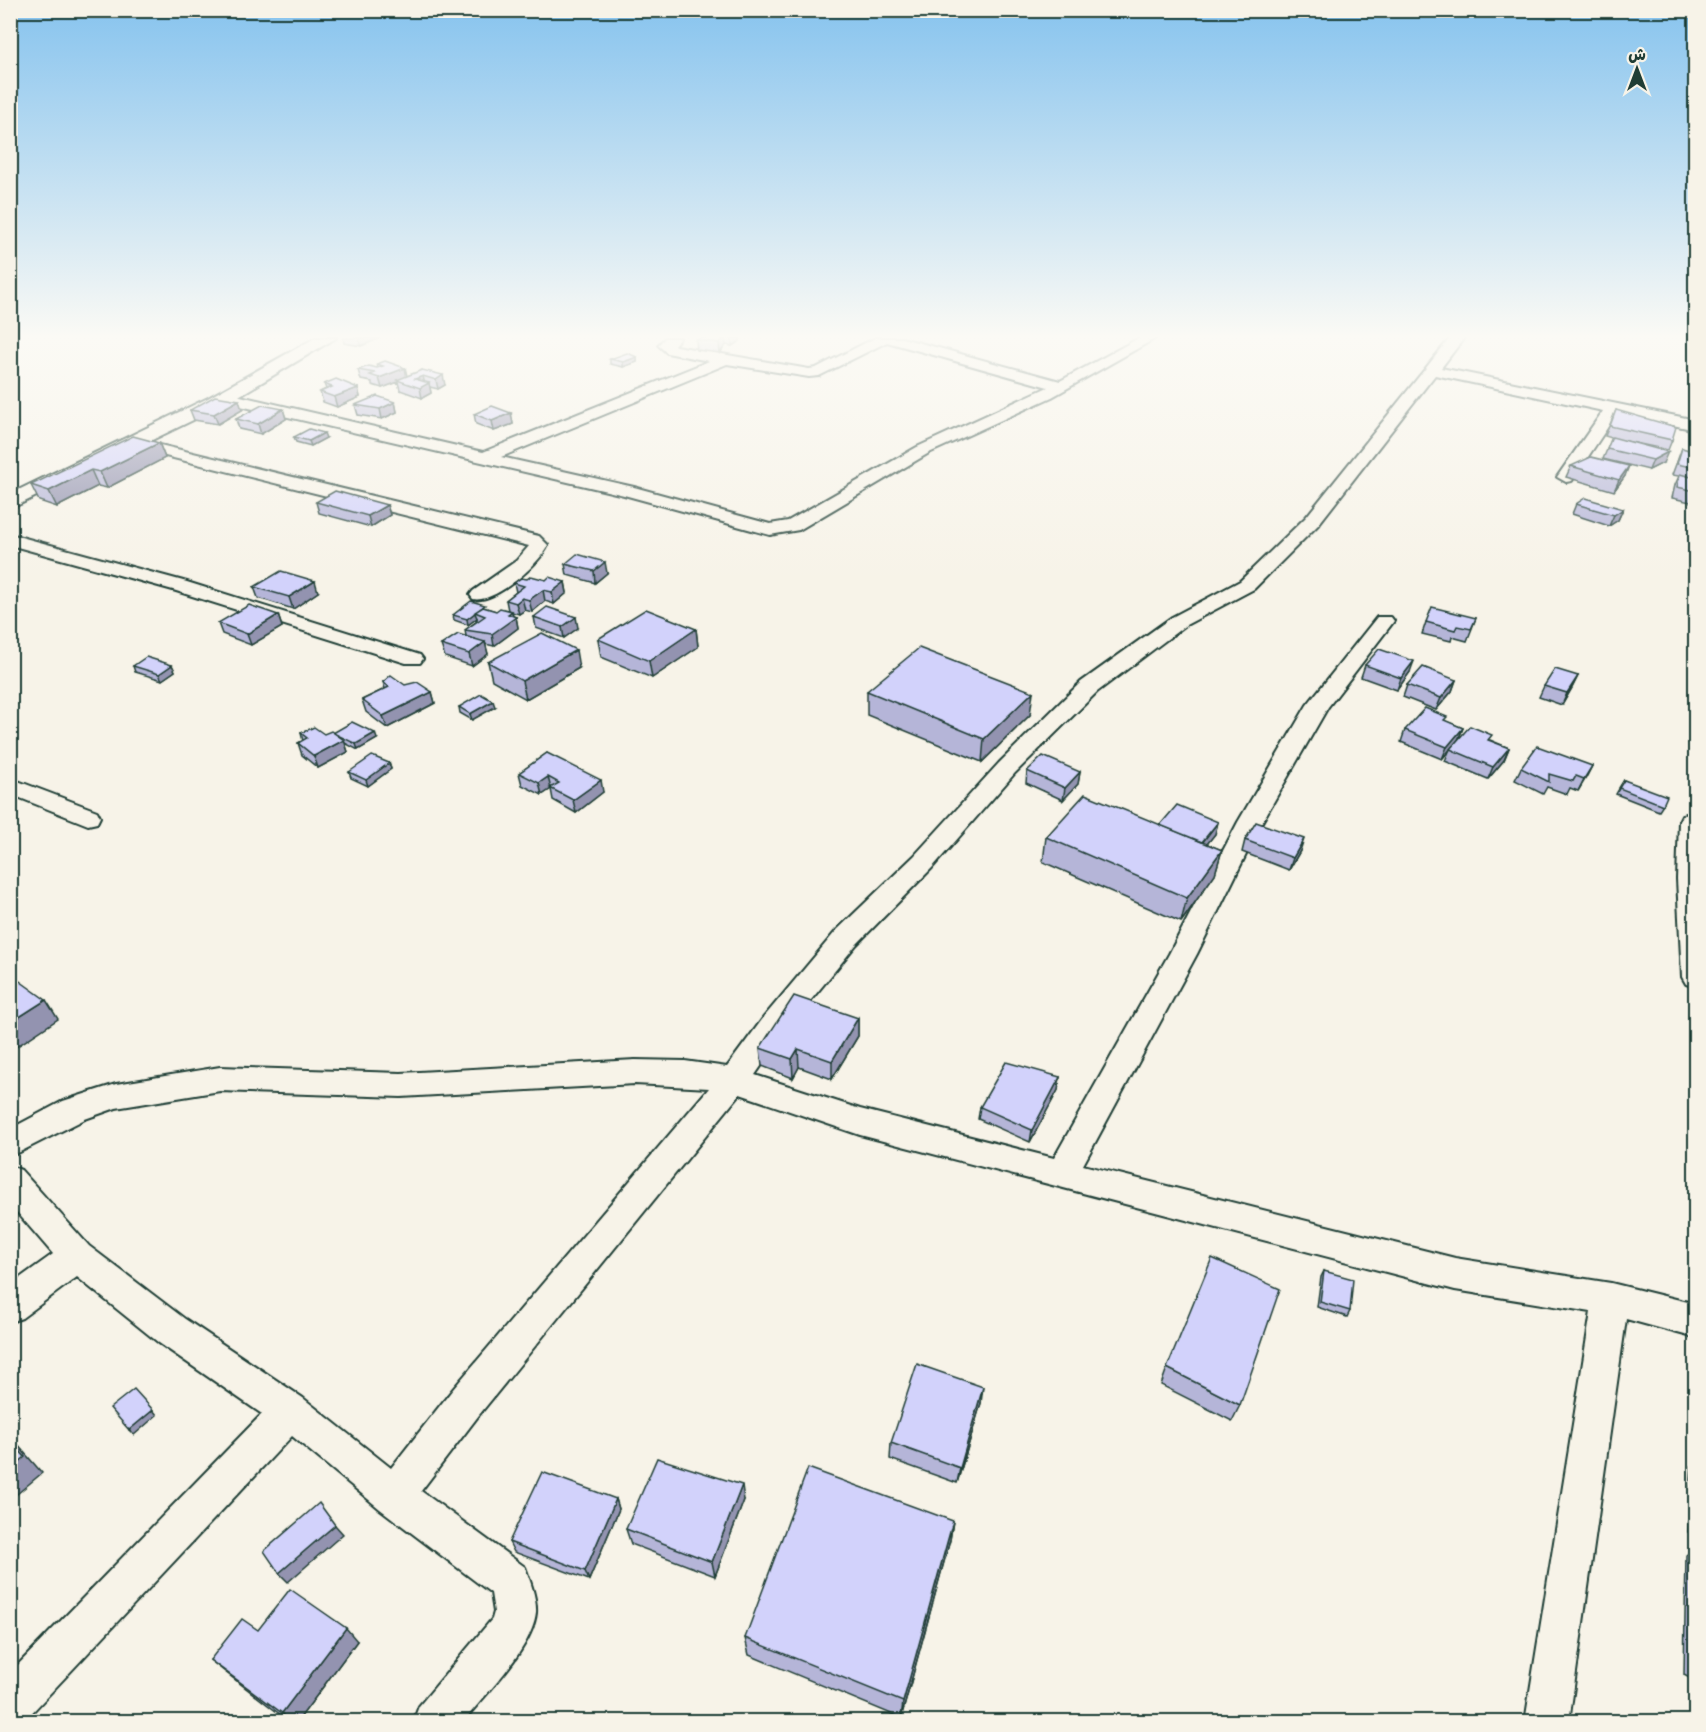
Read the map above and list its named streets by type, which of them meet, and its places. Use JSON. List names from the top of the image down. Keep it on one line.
{"north":"top"}
